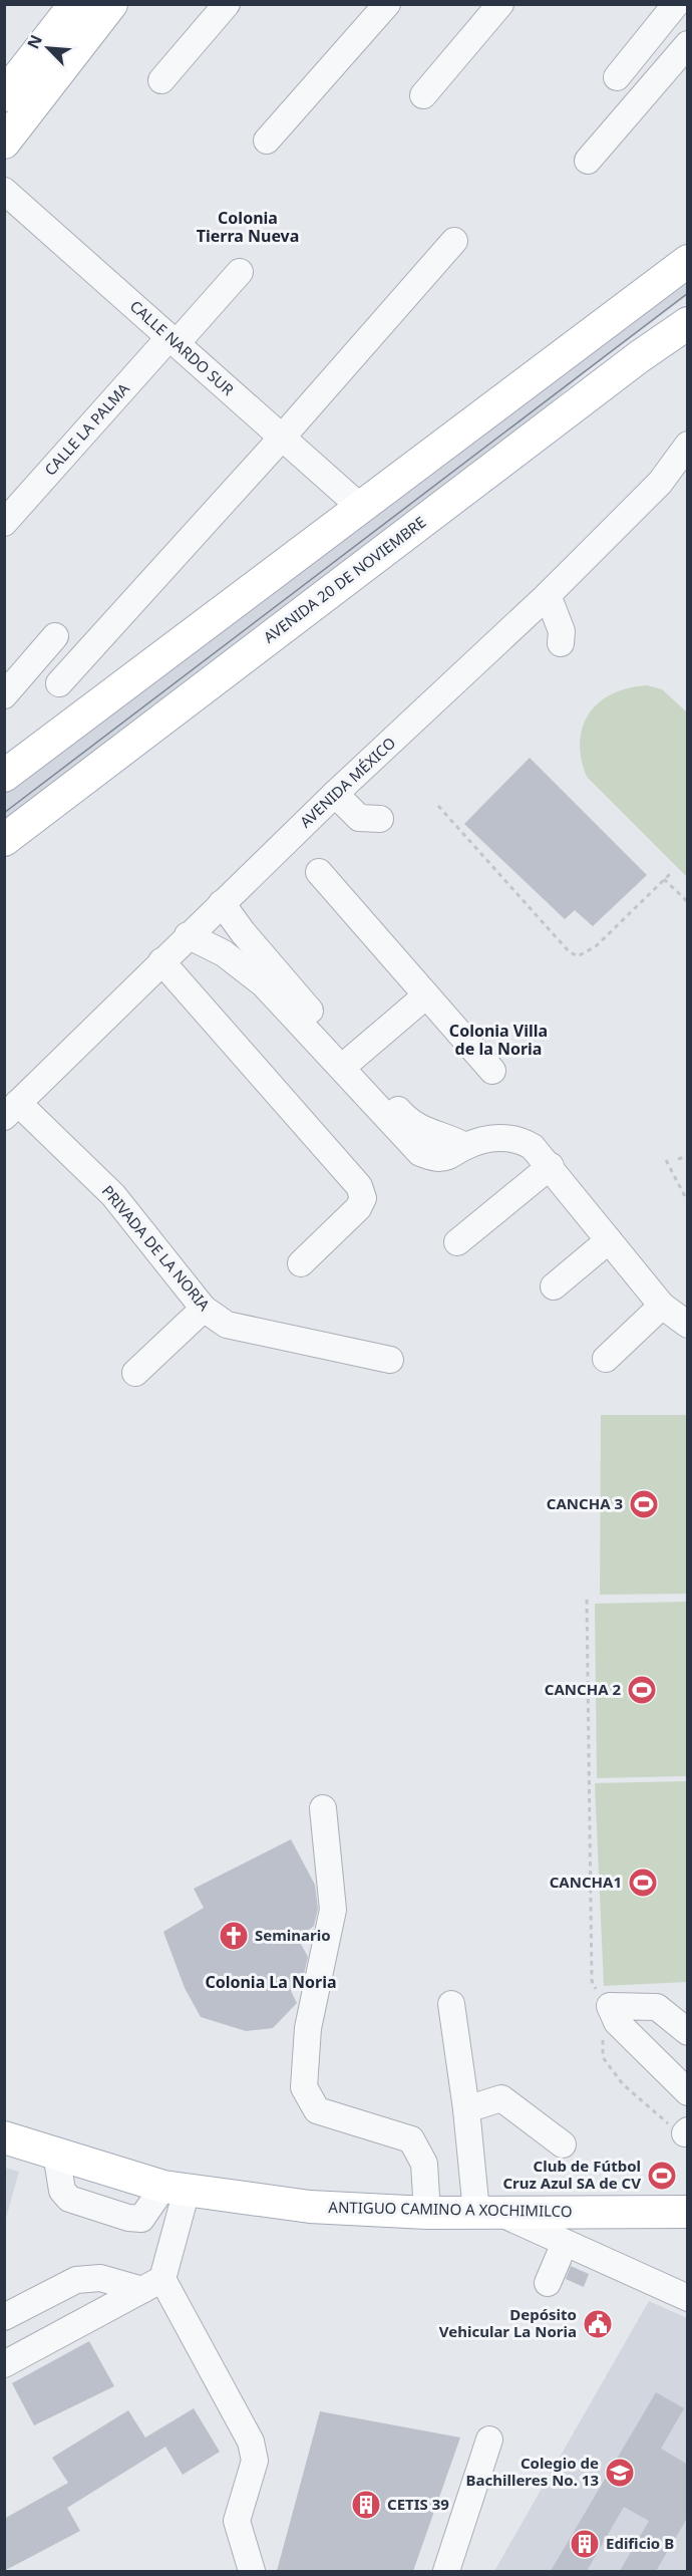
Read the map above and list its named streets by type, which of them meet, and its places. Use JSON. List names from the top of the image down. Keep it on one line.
{"streets":{"main road":["AVENIDA 20 DE NOVIEMBRE","ANTIGUO CAMINO A XOCHIMILCO"],"street":["CALLE NARDO SUR","CALLE LA PALMA","AVENIDA MÉXICO","PRIVADA DE LA NORIA"]},"crossings":[["CALLE NARDO SUR","CALLE LA PALMA"],["AVENIDA MÉXICO","PRIVADA DE LA NORIA"]],"districts":["Colonia Tierra Nueva","Colonia Villa de la Noria","Colonia La Noria"],"places":{"sports":["CANCHA 3","CANCHA 2","CANCHA1","Club de Fútbol Cruz Azul SA de CV"],"church":["Seminario"],"public building":["Depósito Vehicular La Noria"],"school or university":["Colegio de Bachilleres No. 13"],"building":["CETIS 39","Edificio B"]},"north":"top left"}
